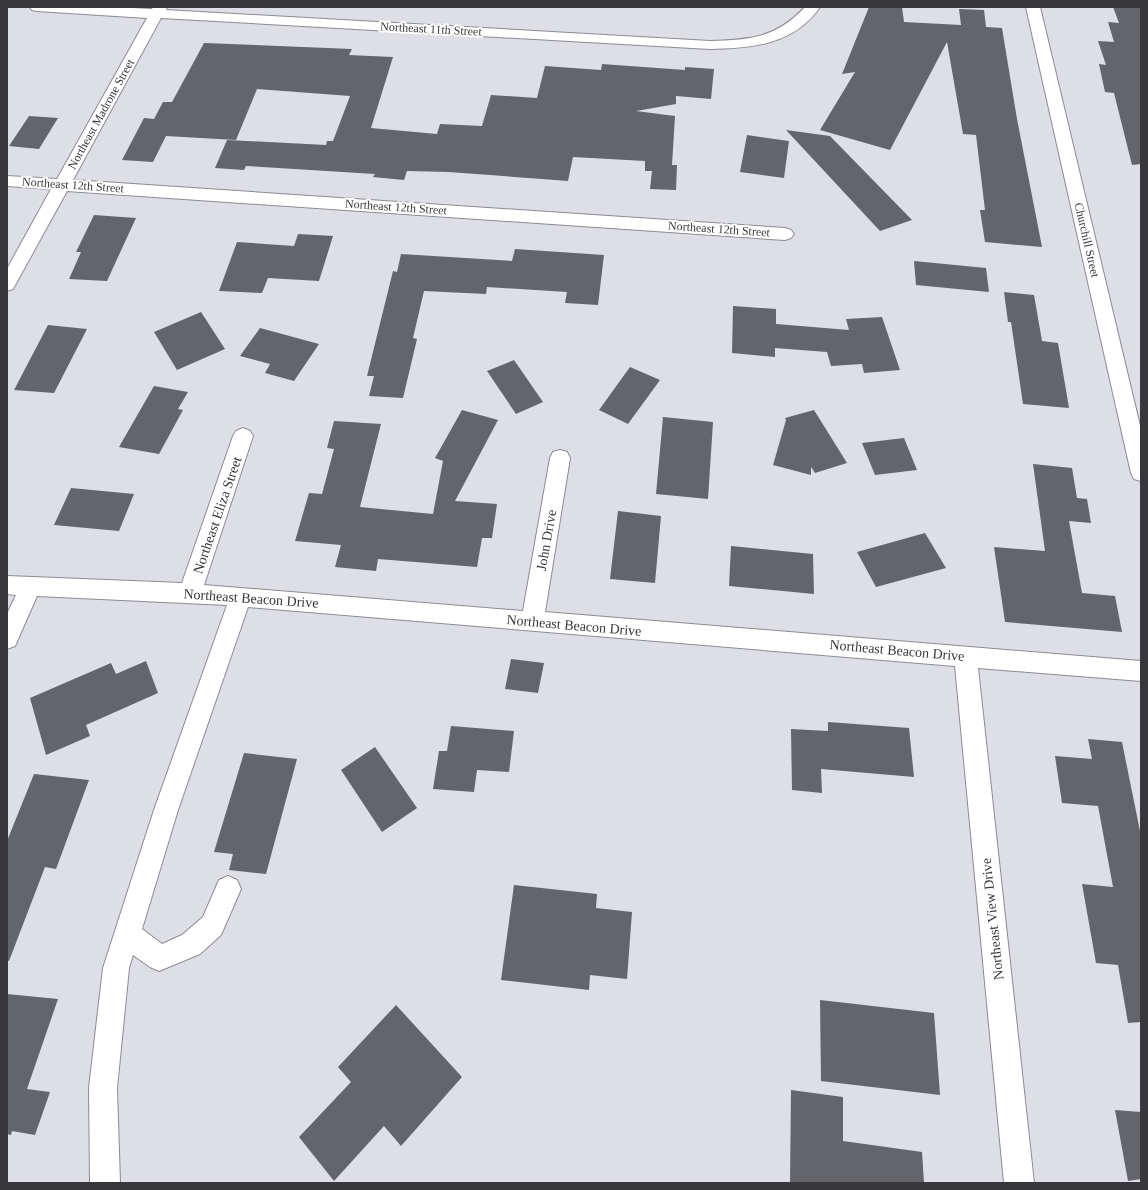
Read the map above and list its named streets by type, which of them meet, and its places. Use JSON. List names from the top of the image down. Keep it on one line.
{"streets":{"street":["Northeast 11th Street","Northeast Madrone Street","Northeast 12th Street","Churchill Street","Northeast Eliza Street","John Drive","Northeast Beacon Drive","Northeast View Drive"]},"crossings":[["Northeast 11th Street","Northeast Madrone Street"],["Northeast Madrone Street","Northeast 12th Street"],["Northeast Eliza Street","Northeast Beacon Drive"],["John Drive","Northeast Beacon Drive"],["Northeast Beacon Drive","Northeast View Drive"]]}
